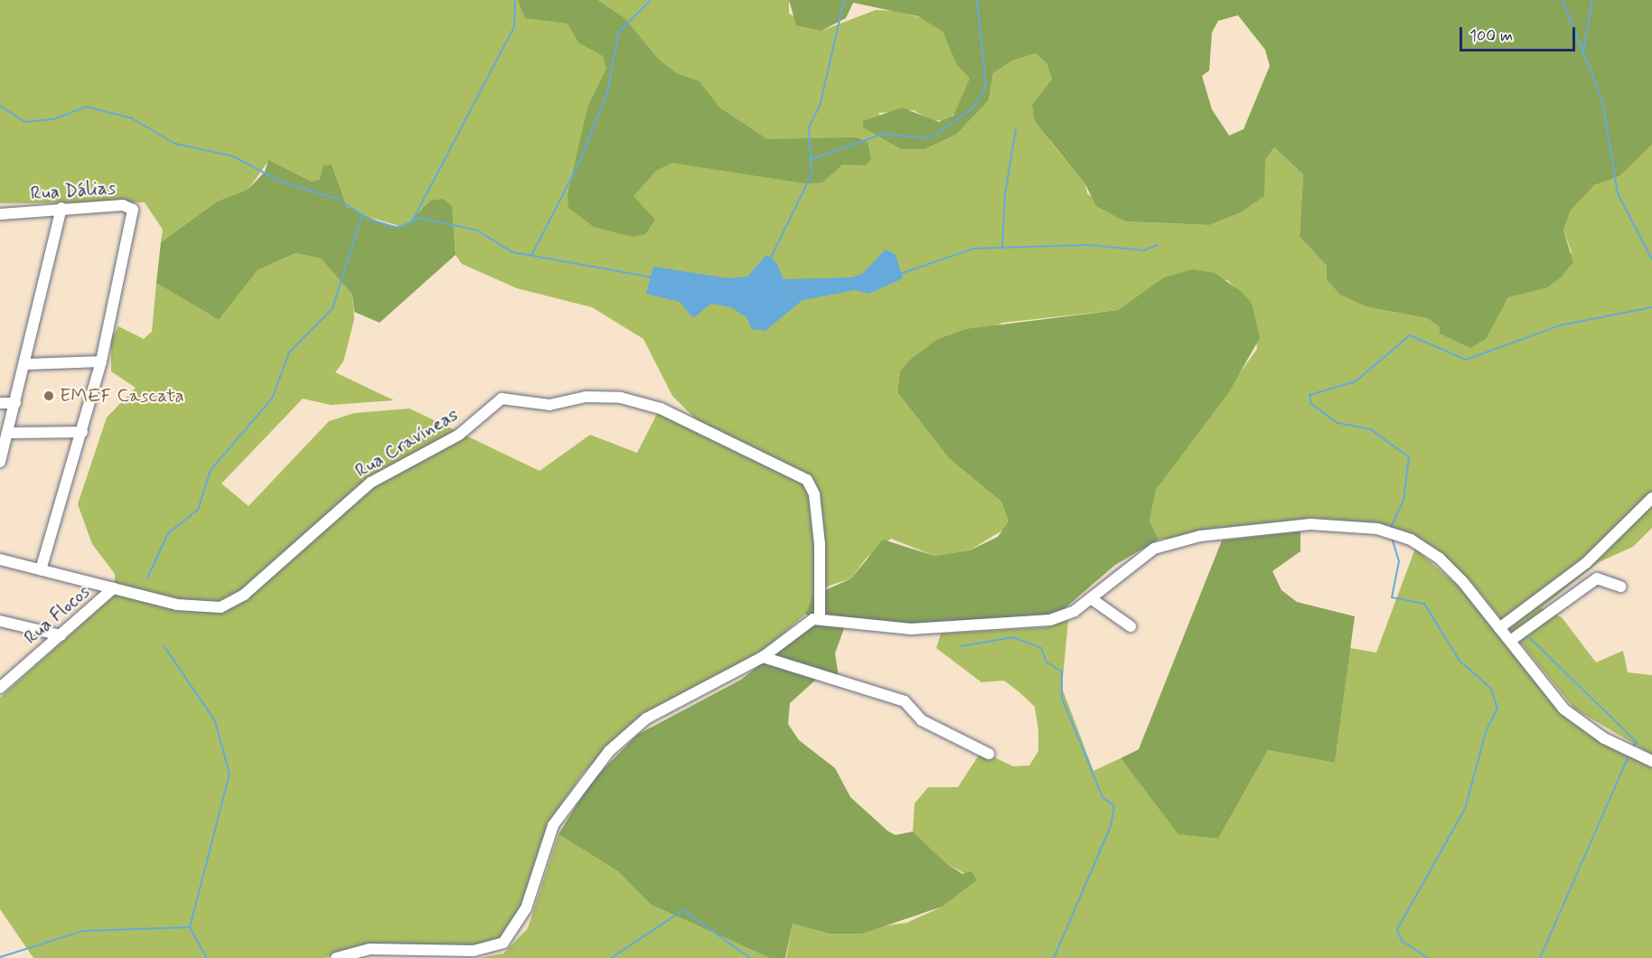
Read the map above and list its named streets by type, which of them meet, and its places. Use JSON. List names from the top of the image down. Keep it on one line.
{"streets":{"street":["Rua Dálias","Rua Cravíneas","Rua Flocos"]},"crossings":[["Rua Cravíneas","Rua Flocos"]],"places":["EMEF Cascata"],"scale_bar":"100 m"}
